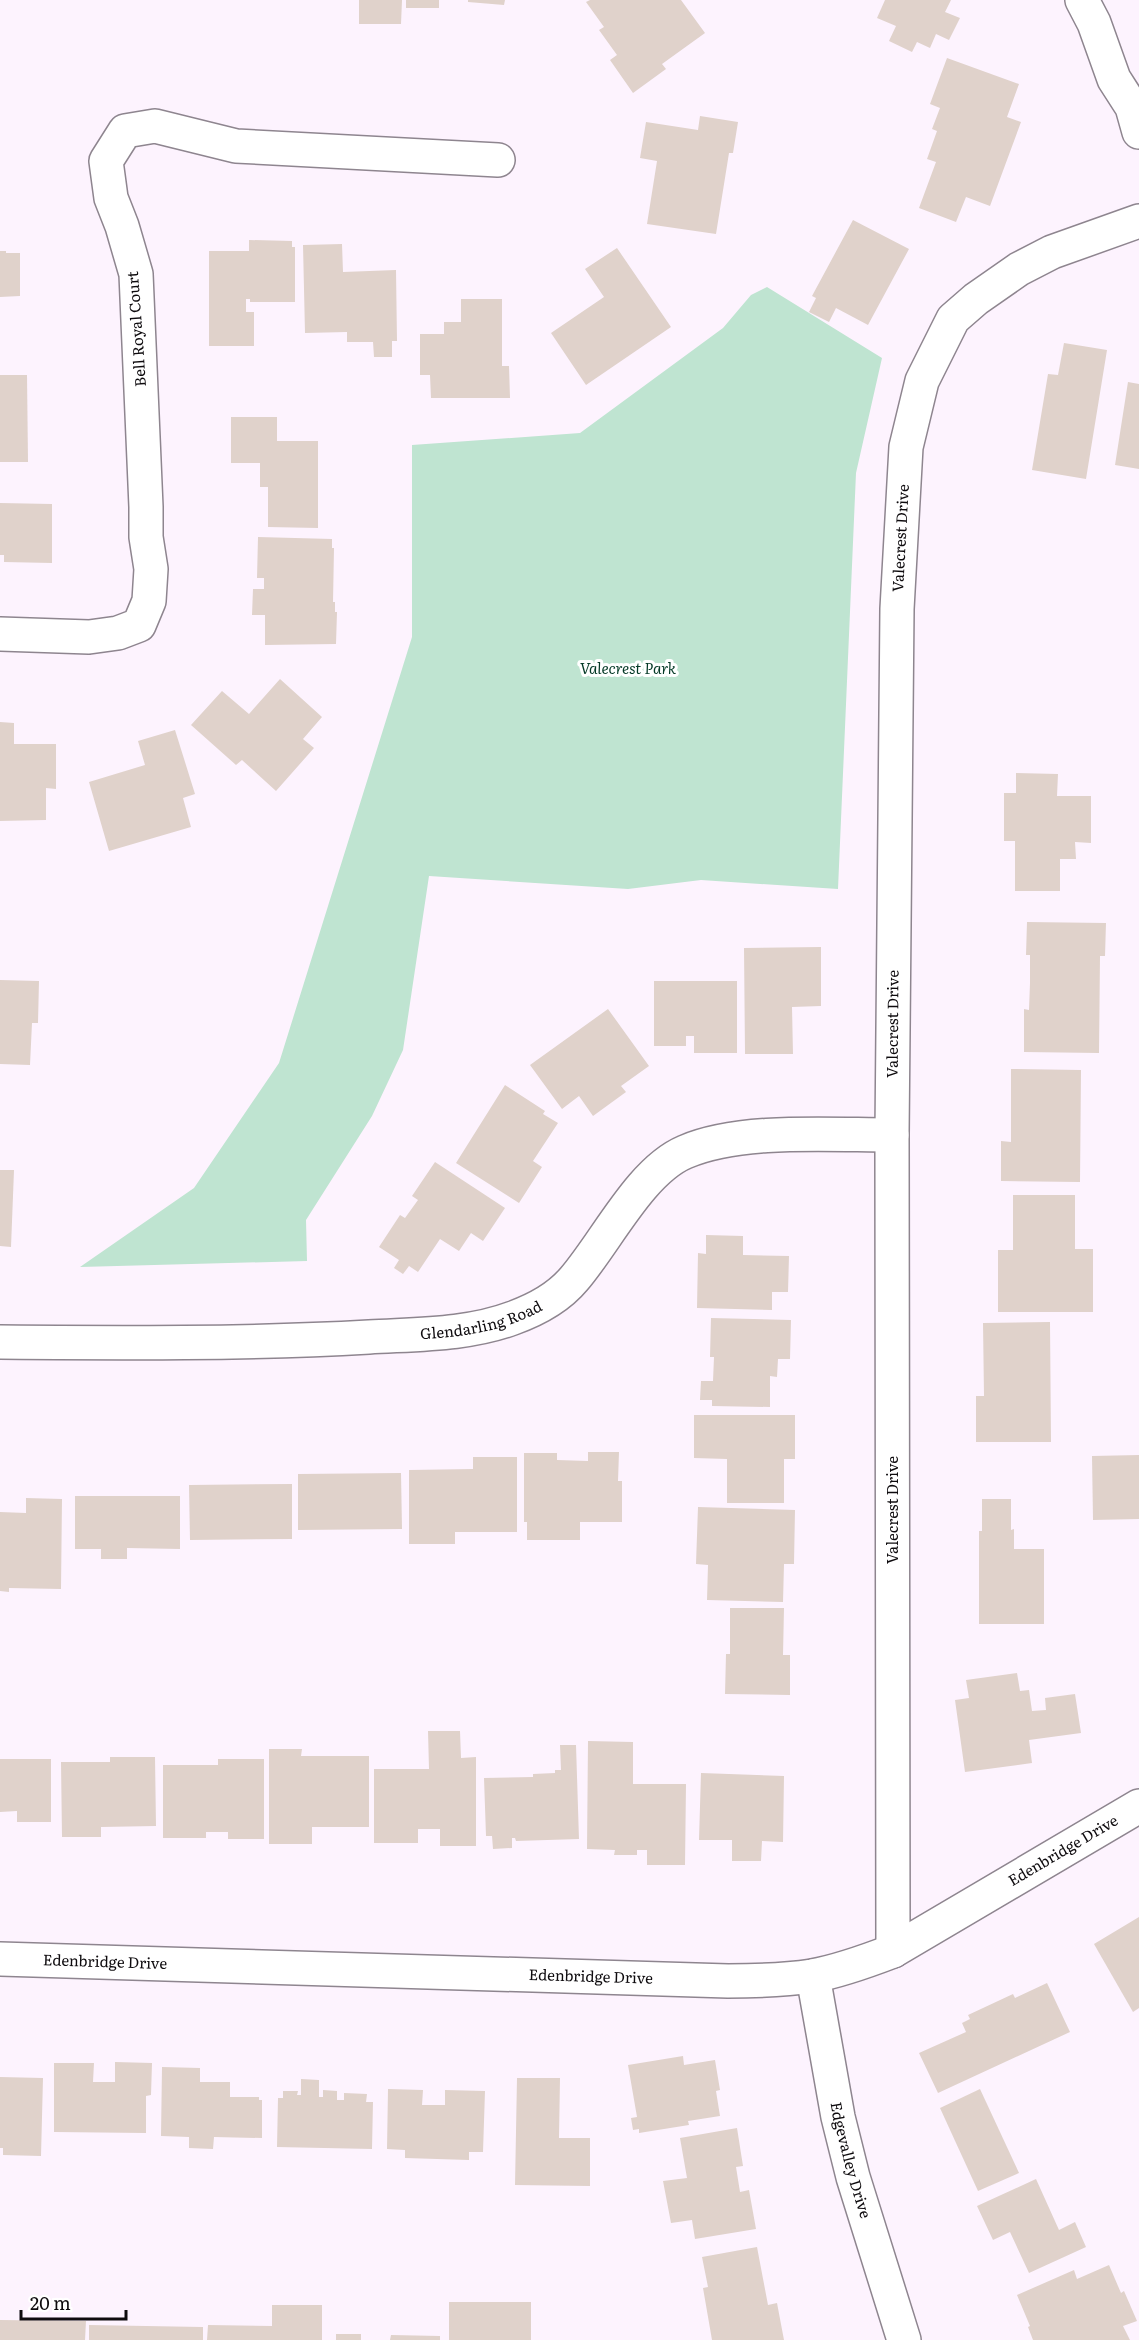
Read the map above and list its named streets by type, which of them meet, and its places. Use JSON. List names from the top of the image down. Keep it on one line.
{"streets":{"street":["Bell Royal Court","Valecrest Drive","Glendarling Road","Edenbridge Drive","Edgevalley Drive"]},"crossings":[["Valecrest Drive","Glendarling Road"],["Valecrest Drive","Edenbridge Drive"],["Edenbridge Drive","Edgevalley Drive"]],"parks":["Valecrest Park"],"scale_bar":"20 m"}
